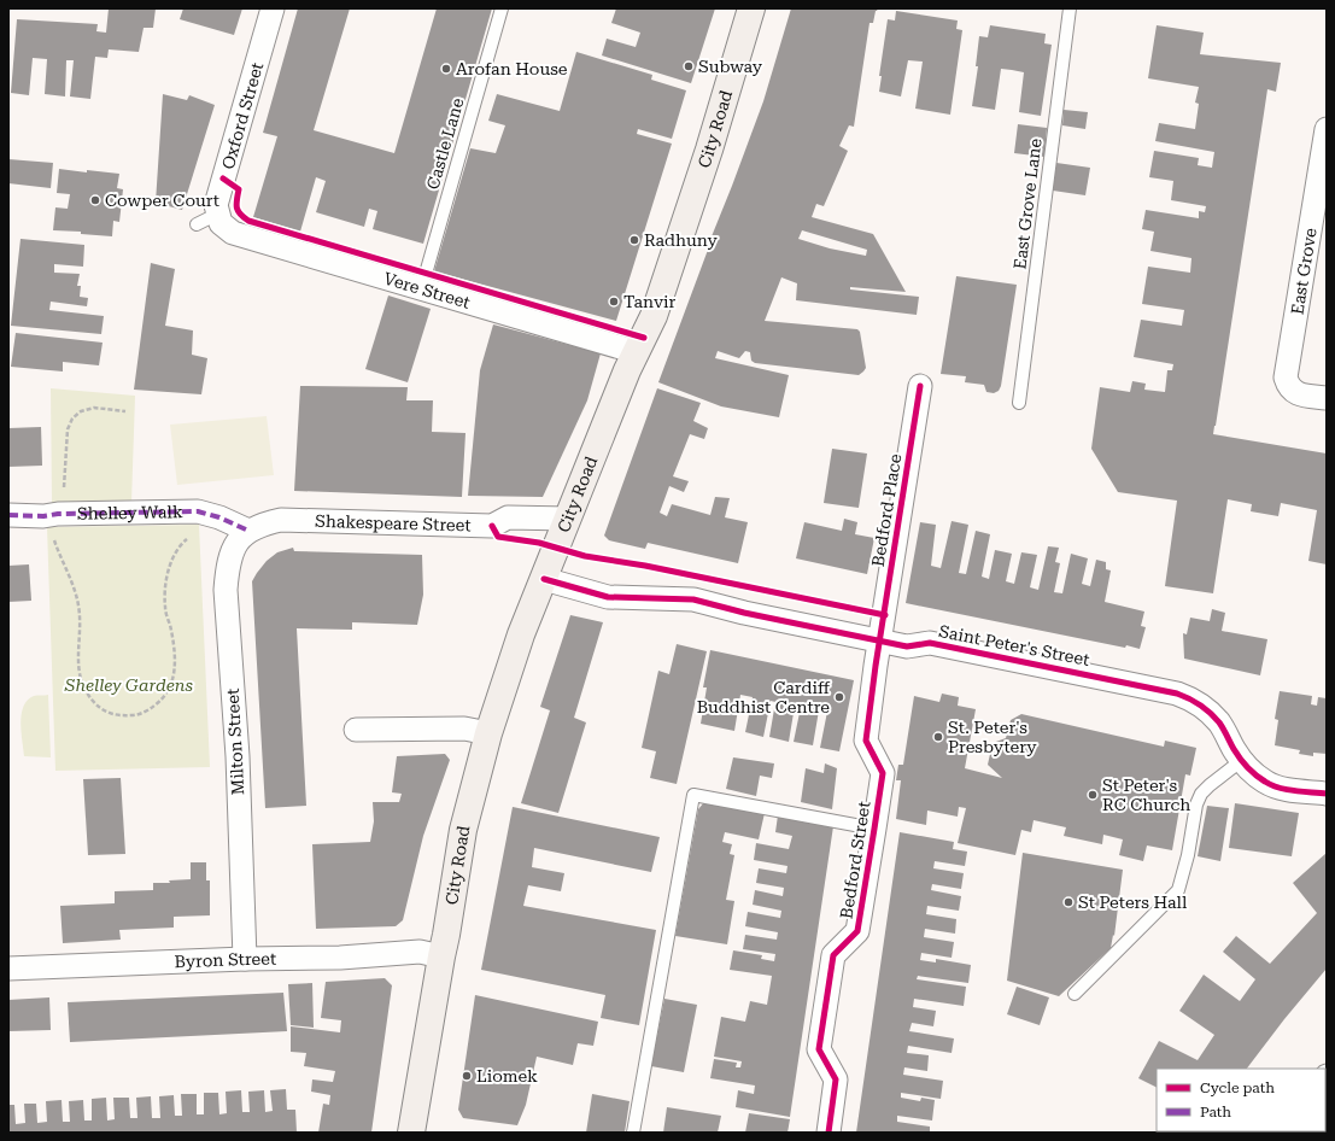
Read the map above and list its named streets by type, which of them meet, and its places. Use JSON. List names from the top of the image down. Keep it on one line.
{"streets":{"main road":["City Road"],"street":["Oxford Street","East Grove","Vere Street","Bedford Place","Shelley Walk","Shakespeare Street","Saint Peter's Street","Milton Street","Bedford Street","Byron Street"],"lane":["Castle Lane","East Grove Lane"]},"crossings":[["Oxford Street","Vere Street"],["City Road","Vere Street"],["City Road","Shakespeare Street"],["City Road","Saint Peter's Street"],["City Road","Byron Street"],["Castle Lane","Vere Street"],["Bedford Place","Saint Peter's Street"],["Bedford Place","Bedford Street"],["Shelley Walk","Shakespeare Street"],["Shelley Walk","Milton Street"],["Shakespeare Street","Milton Street"],["Saint Peter's Street","Bedford Street"],["Milton Street","Byron Street"]],"parks":["Shelley Gardens"],"places":["Subway","Arofan House","Cowper Court","Radhuny","Tanvir","Cardiff Buddhist Centre","St. Peter's Presbytery","St Peter's RC Church","St Peters Hall","Liomek"],"legend":["Cycle path","Path"]}
